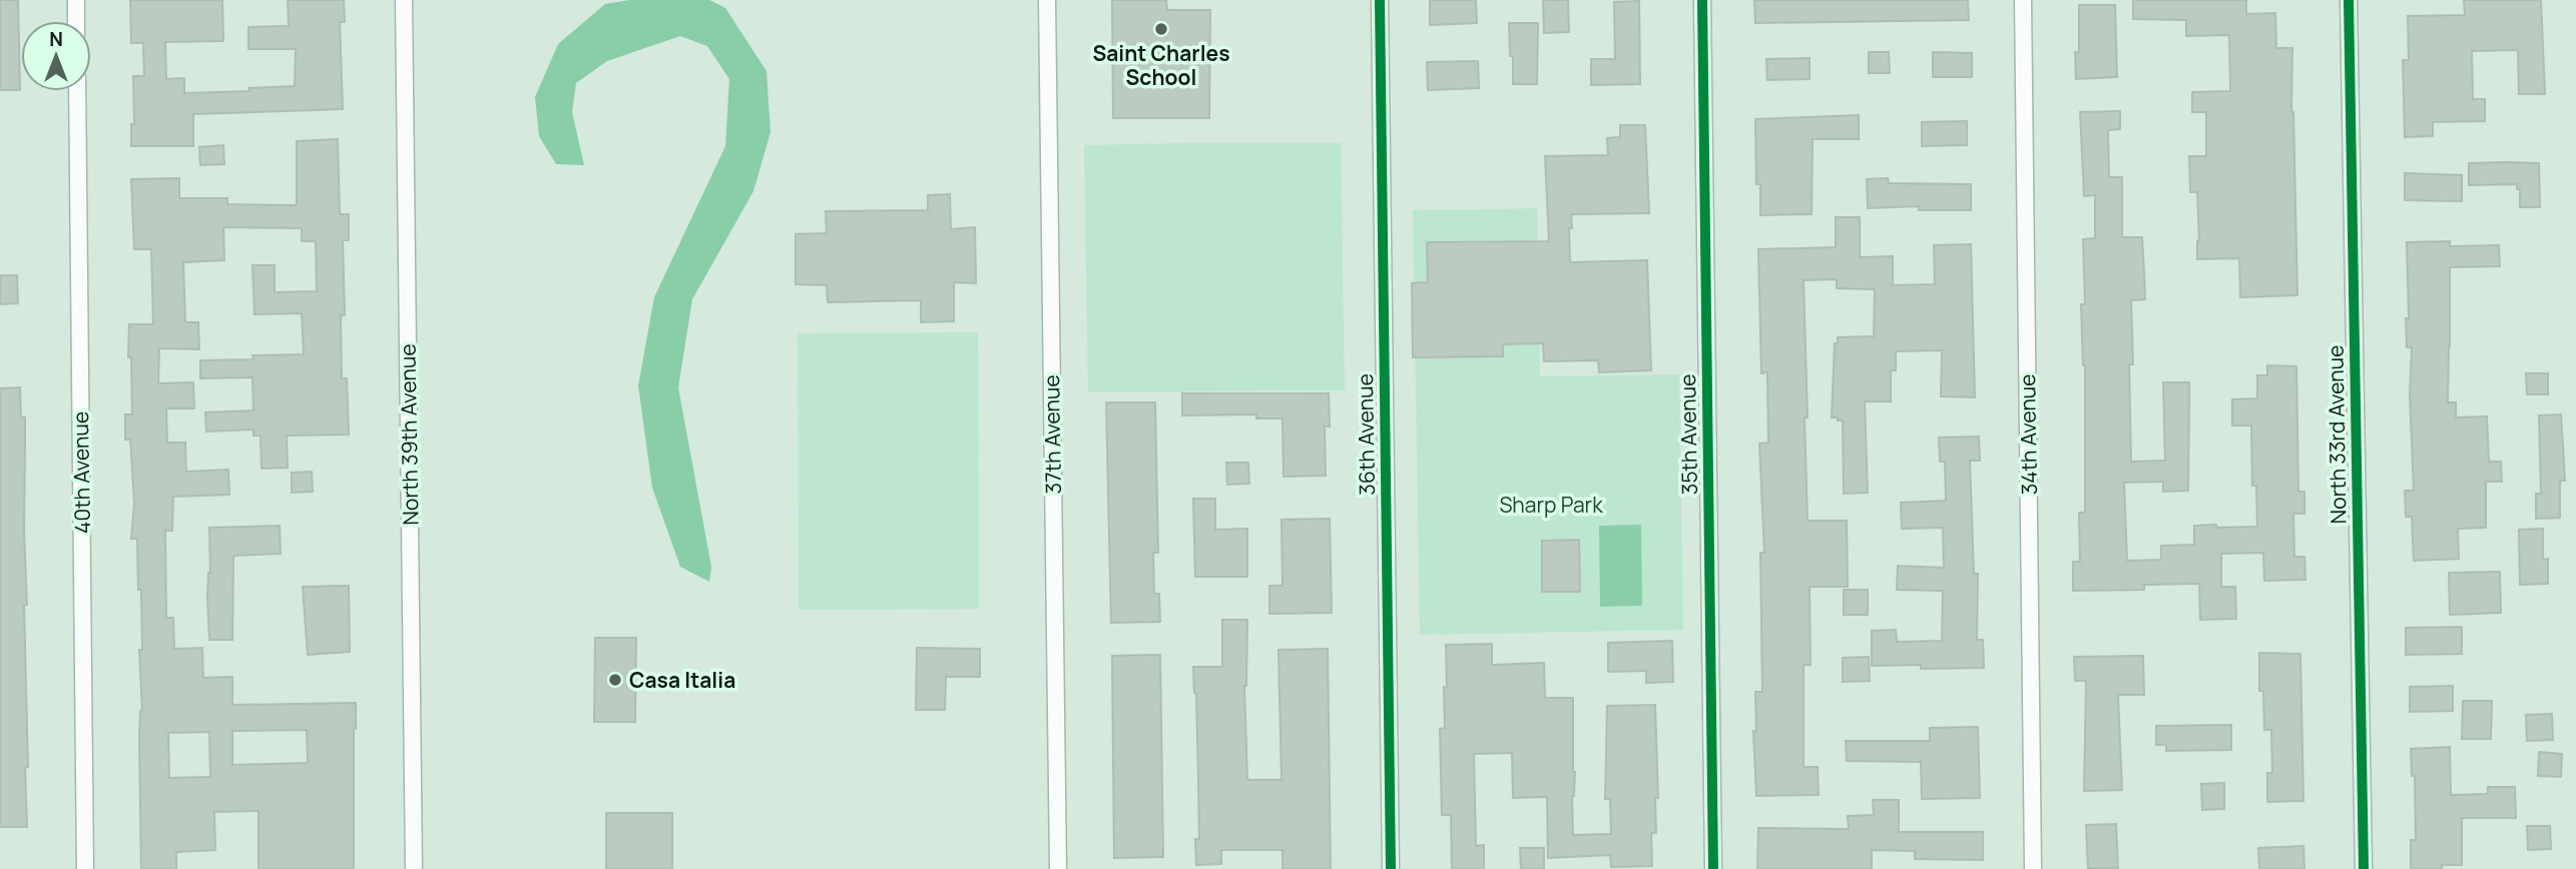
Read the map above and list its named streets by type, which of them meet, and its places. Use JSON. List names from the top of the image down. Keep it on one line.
{"streets":{"street":["North 39th Avenue","37th Avenue","36th Avenue","35th Avenue","34th Avenue","North 33rd Avenue","40th Avenue"]},"parks":["Sharp Park"],"places":["Saint Charles School","Casa Italia"],"north":"top"}
